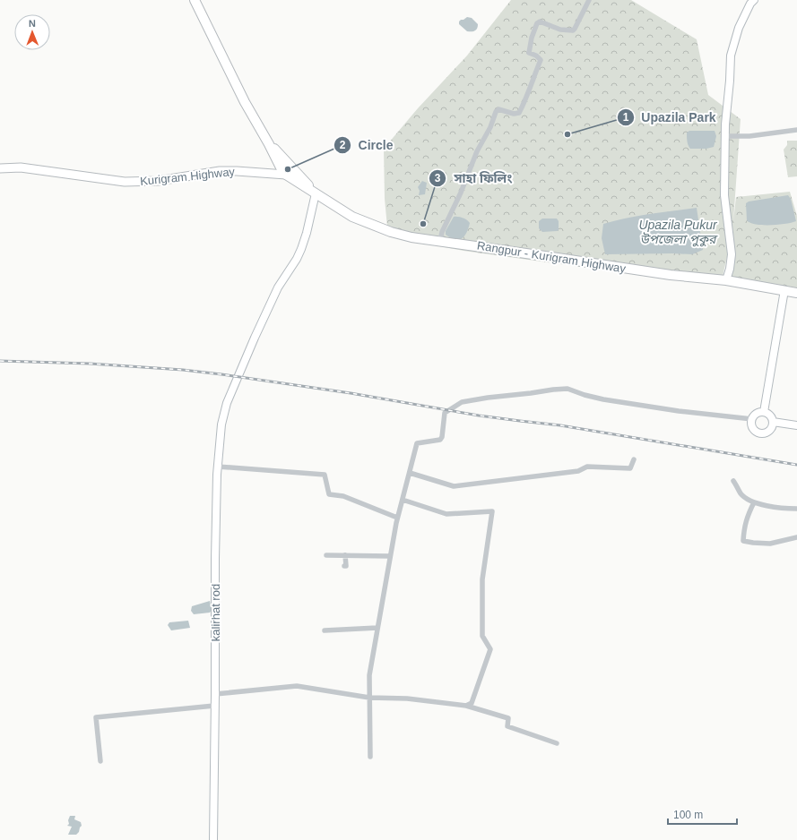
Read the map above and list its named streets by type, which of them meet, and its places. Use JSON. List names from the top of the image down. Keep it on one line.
{"streets":{"highway":["Rangpur - Kurigram Highway"],"main road":["Kurigram Highway"],"street":["kalirhat rod"]},"crossings":[["Kurigram Highway","Rangpur - Kurigram Highway"],["Rangpur - Kurigram Highway","kalirhat rod"]],"water":["Upazila Pukur উপজেলা পুকুর"],"places":["Upazila Park","Circle","সাহা ফিলিং"],"scale_bar":"100 m","north":"top"}
